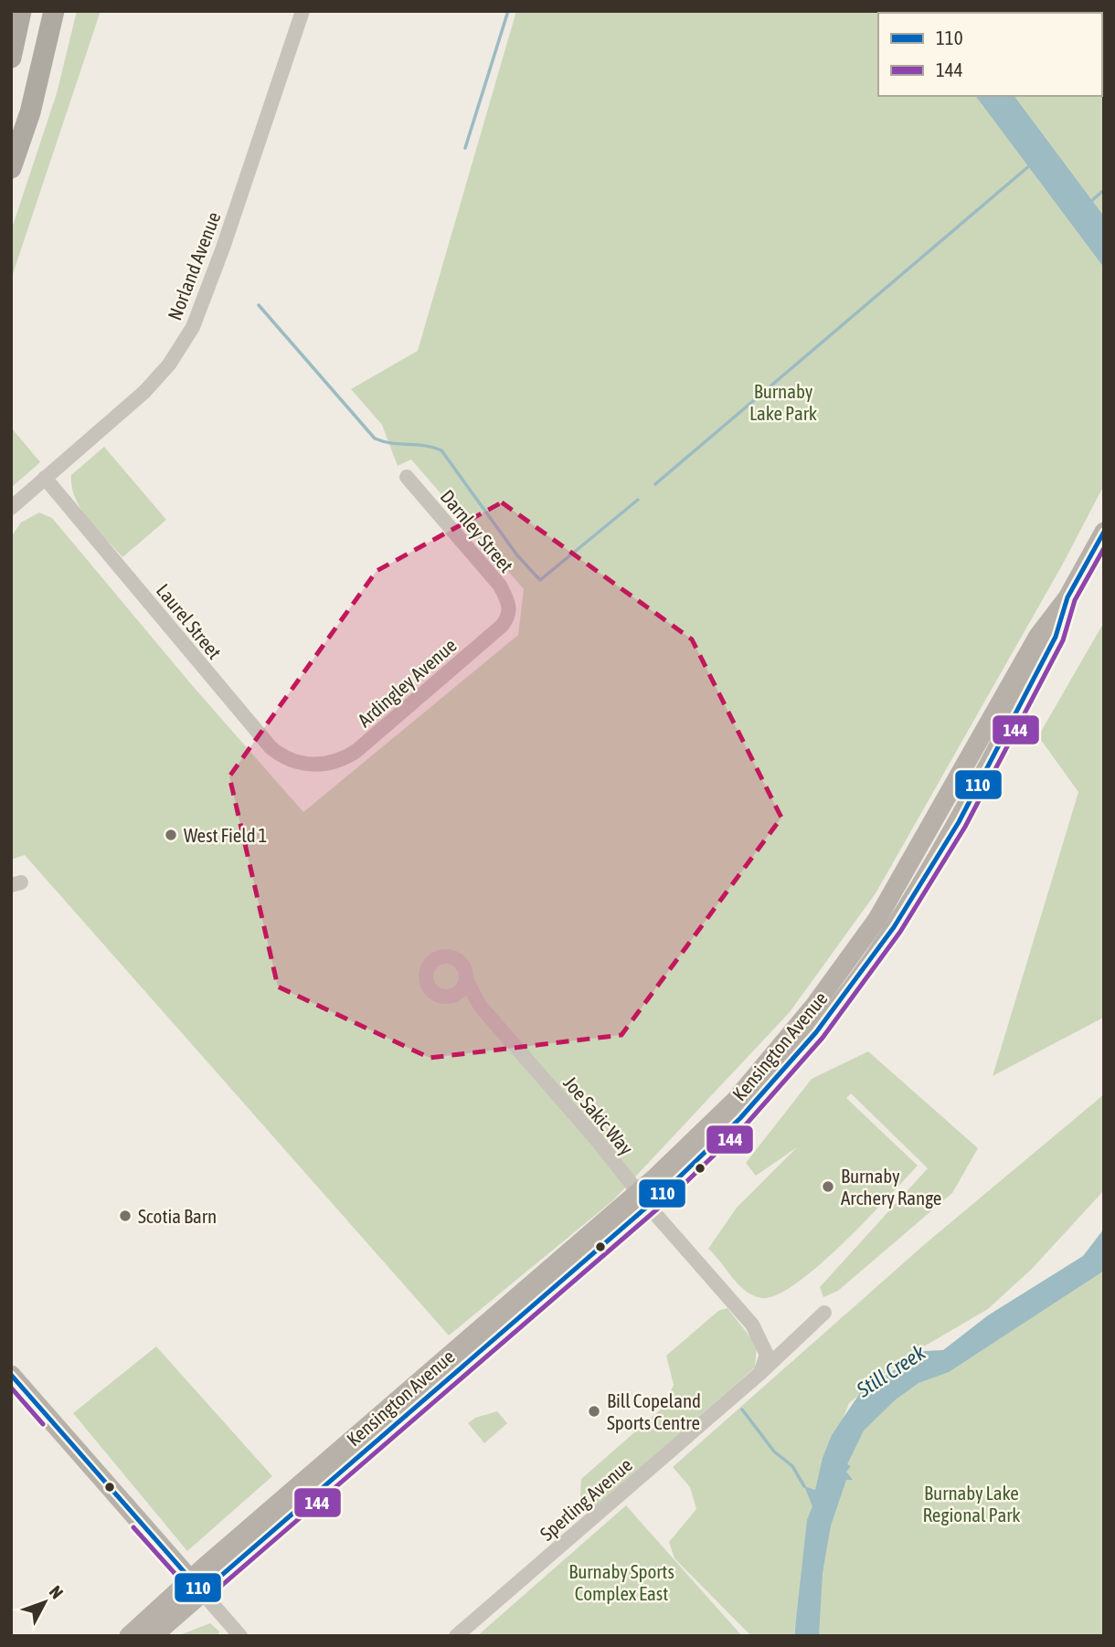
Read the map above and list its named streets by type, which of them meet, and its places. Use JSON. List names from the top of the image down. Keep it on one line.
{"streets":{"main road":["Kensington Avenue"],"street":["Norland Avenue","Darnley Street","Laurel Street","Ardingley Avenue","Joe Sakic Way","Sperling Avenue"]},"crossings":[["Norland Avenue","Laurel Street"],["Darnley Street","Ardingley Avenue"],["Laurel Street","Ardingley Avenue"],["Kensington Avenue","Joe Sakic Way"],["Joe Sakic Way","Sperling Avenue"]],"water":["Still Creek"],"parks":["Burnaby Lake Park","Burnaby Lake Regional Park","Burnaby Sports Complex East"],"places":["West Field 1","Burnaby Archery Range","Scotia Barn","Bill Copeland Sports Centre"],"lines":["transit line 110","transit line 144"],"legend":["110","144"],"north":"top right"}
